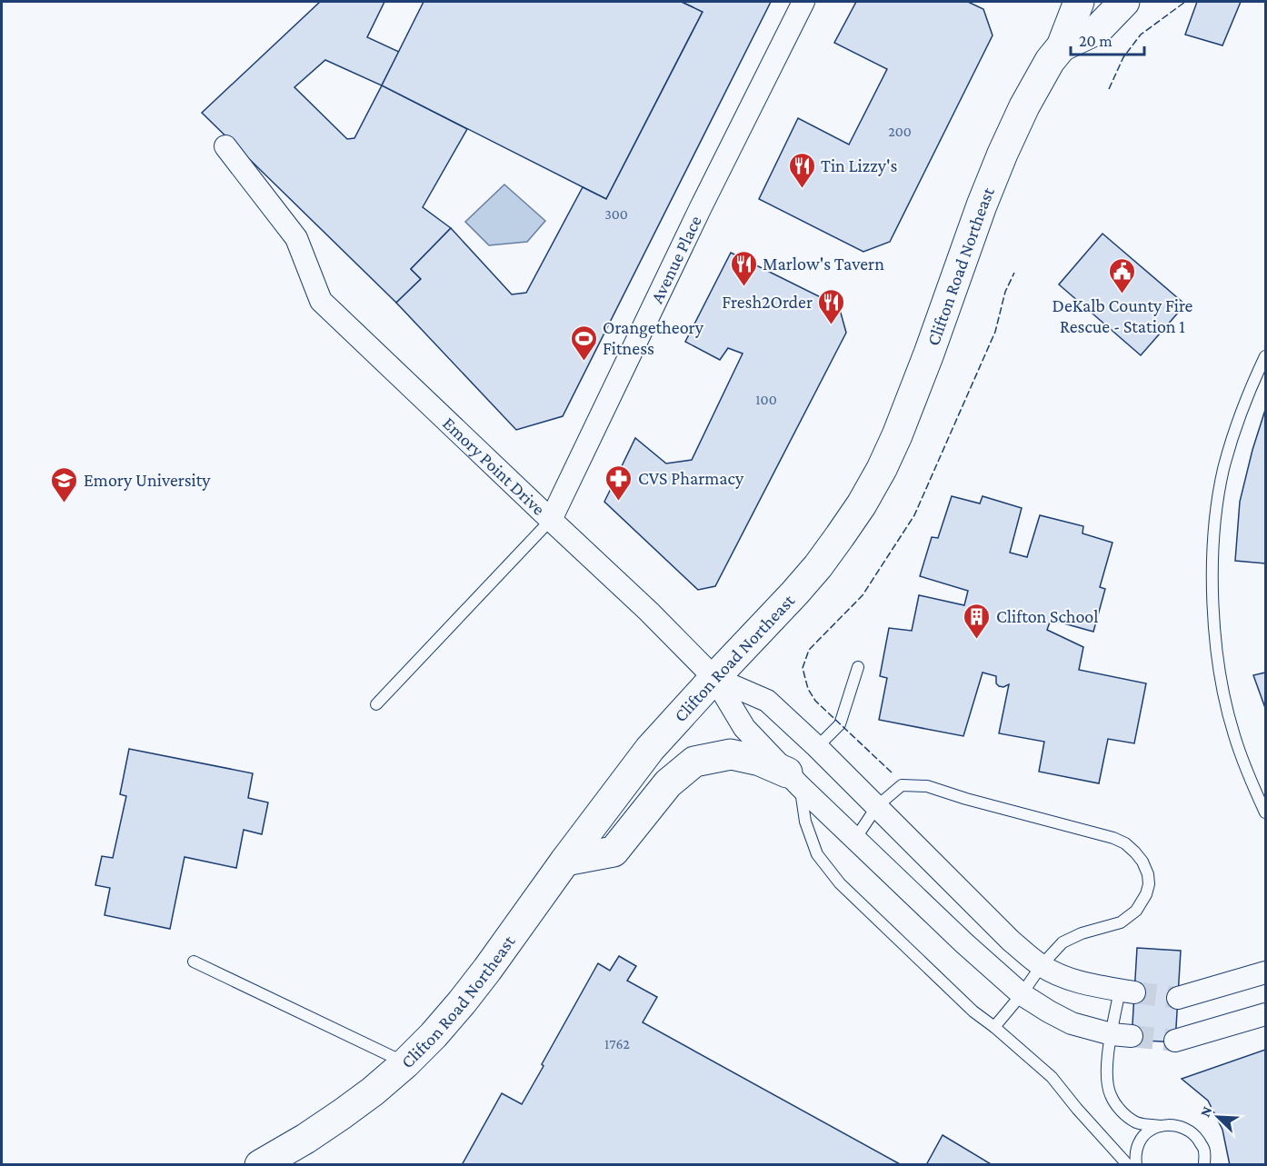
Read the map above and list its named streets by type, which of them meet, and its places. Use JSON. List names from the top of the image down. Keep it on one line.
{"streets":{"main road":["Clifton Road Northeast"],"street":["Avenue Place","Emory Point Drive"]},"crossings":[["Avenue Place","Emory Point Drive"],["Clifton Road Northeast","Emory Point Drive"]],"places":{"restaurant":["Tin Lizzy's","Marlow's Tavern","Fresh2Order"],"public building":["DeKalb County Fire Rescue - Station 1"],"sports":["Orangetheory Fitness"],"pharmacy":["CVS Pharmacy"],"school or university":["Emory University"],"building":["Clifton School"]},"house_numbers":["200","300","100","1762"],"scale_bar":"20 m","north":"top left"}
